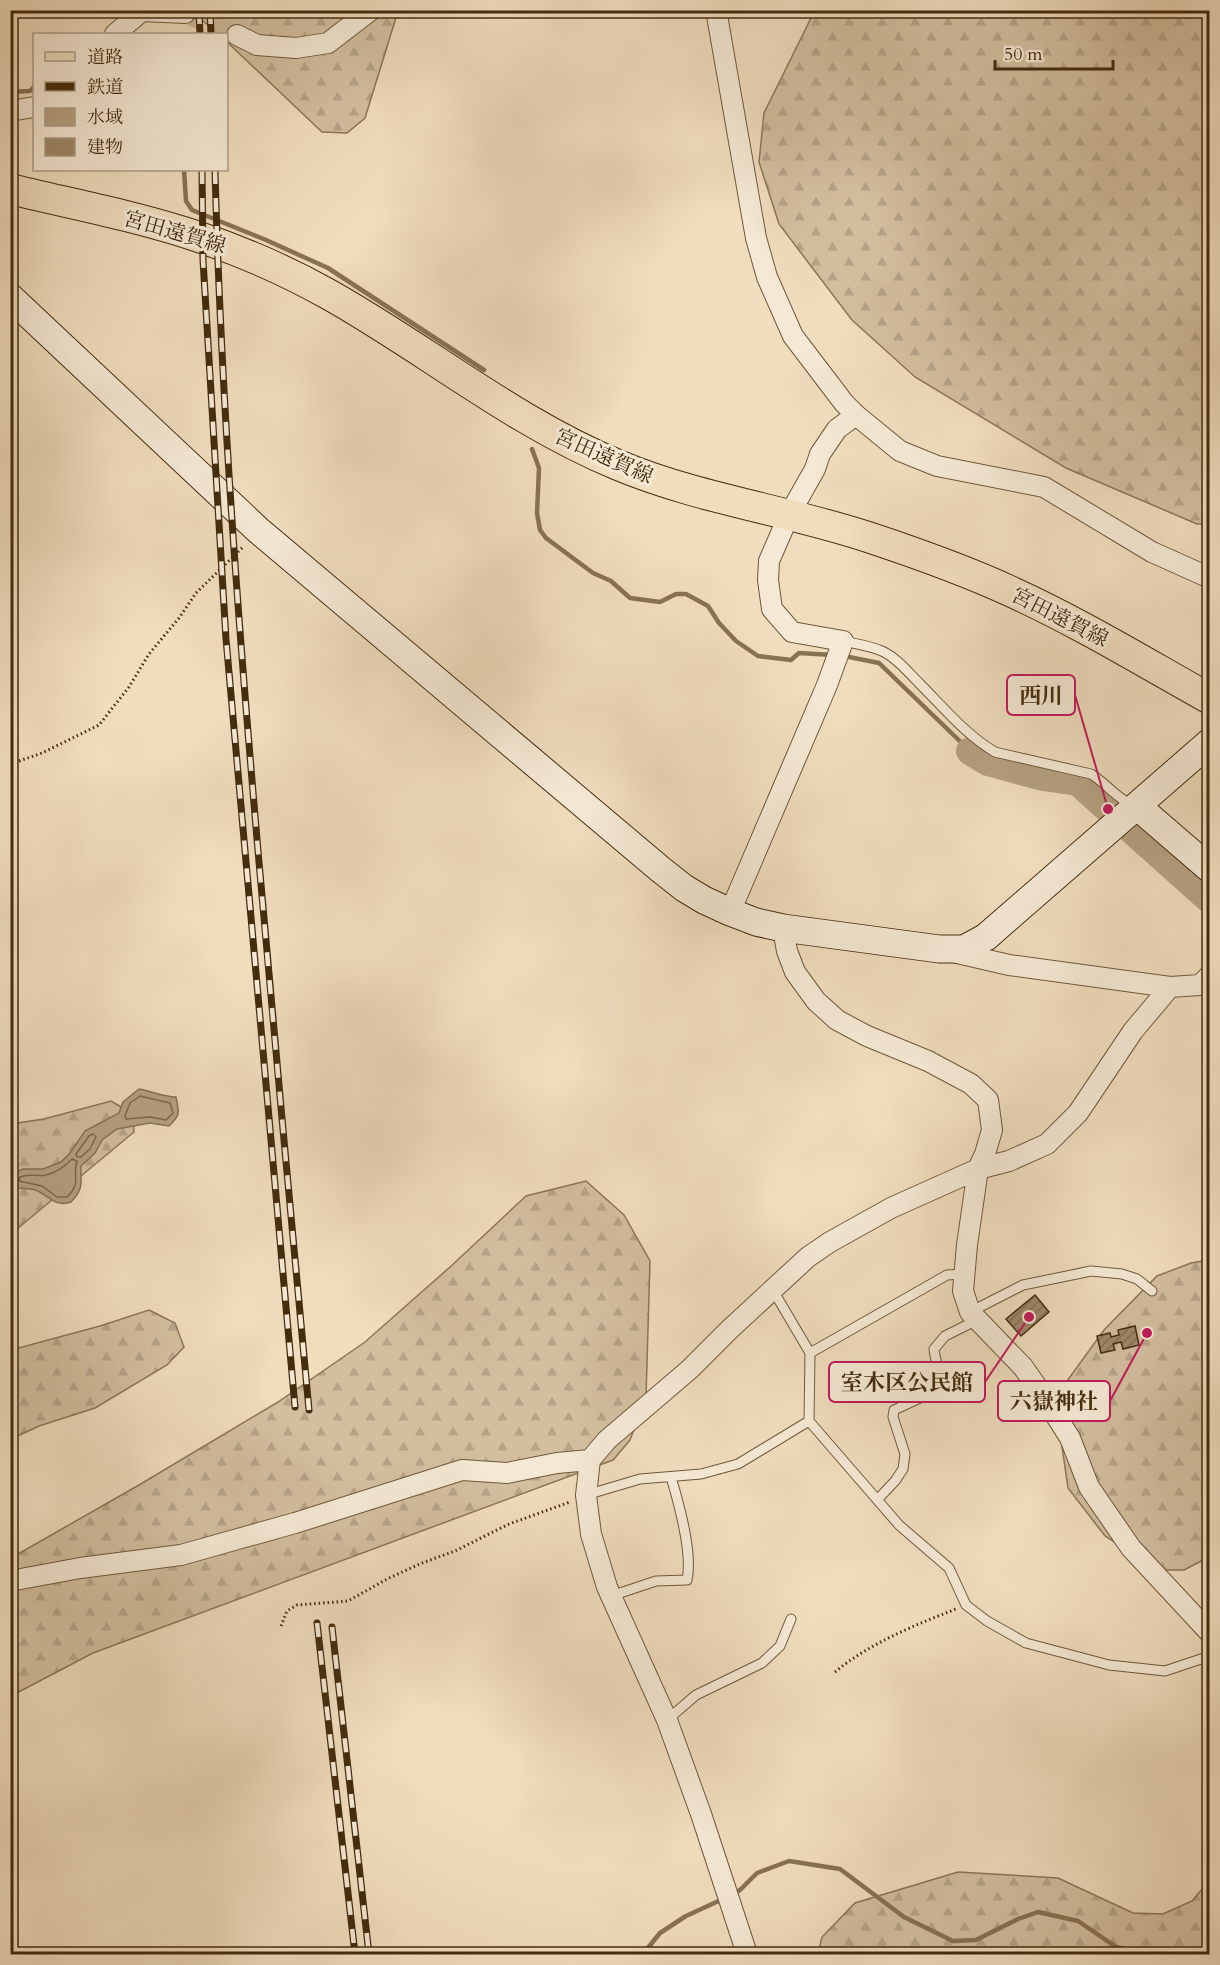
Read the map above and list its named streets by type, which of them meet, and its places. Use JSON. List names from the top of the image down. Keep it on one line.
{"streets":{"main road":["宮田遠賀線"]},"places":["西川","室木区公民館","六嶽神社"],"legend":["道路","鉄道","水域","建物"],"scale_bar":"50 m"}
